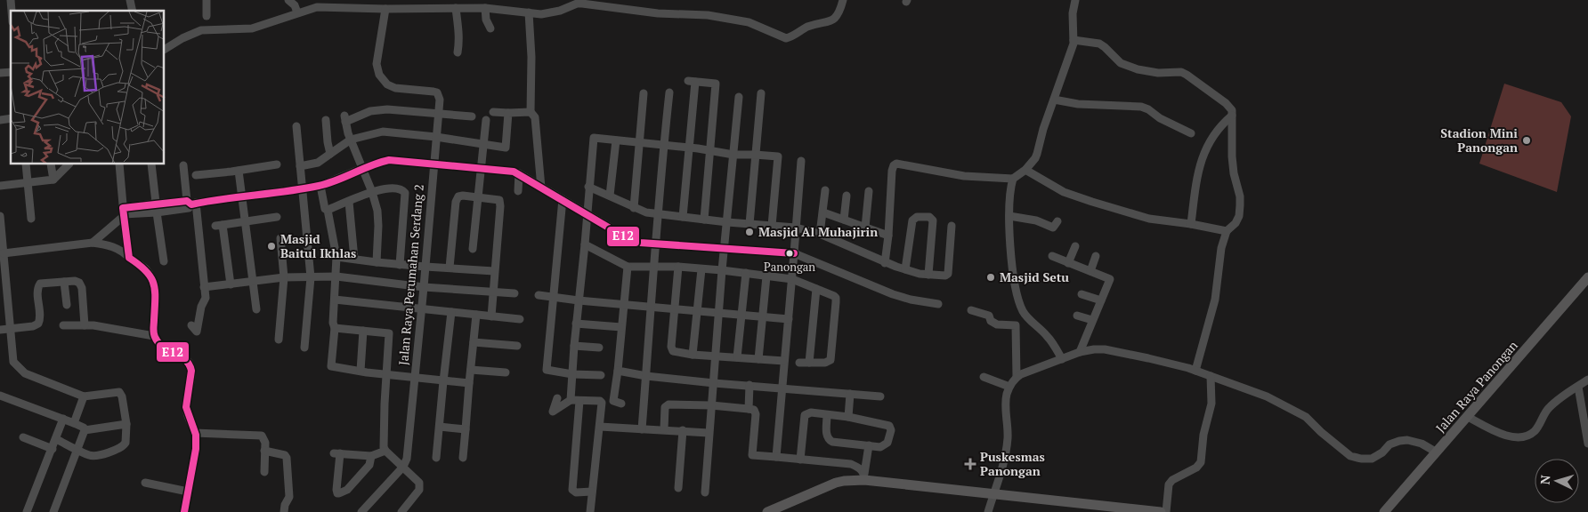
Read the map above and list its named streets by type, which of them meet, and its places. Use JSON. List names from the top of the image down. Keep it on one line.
{"streets":{"main road":["Jalan Raya Panongan"],"street":["Jalan Raya Perumahan Serdang 2"]},"places":{"other":["Stadion Mini Panongan","Masjid Al Muhajirin","Masjid Baitul Ikhlas","Panongan","Masjid Setu"],"health":["Puskesmas Panongan"]},"lines":["transit line E12"],"north":"left"}
